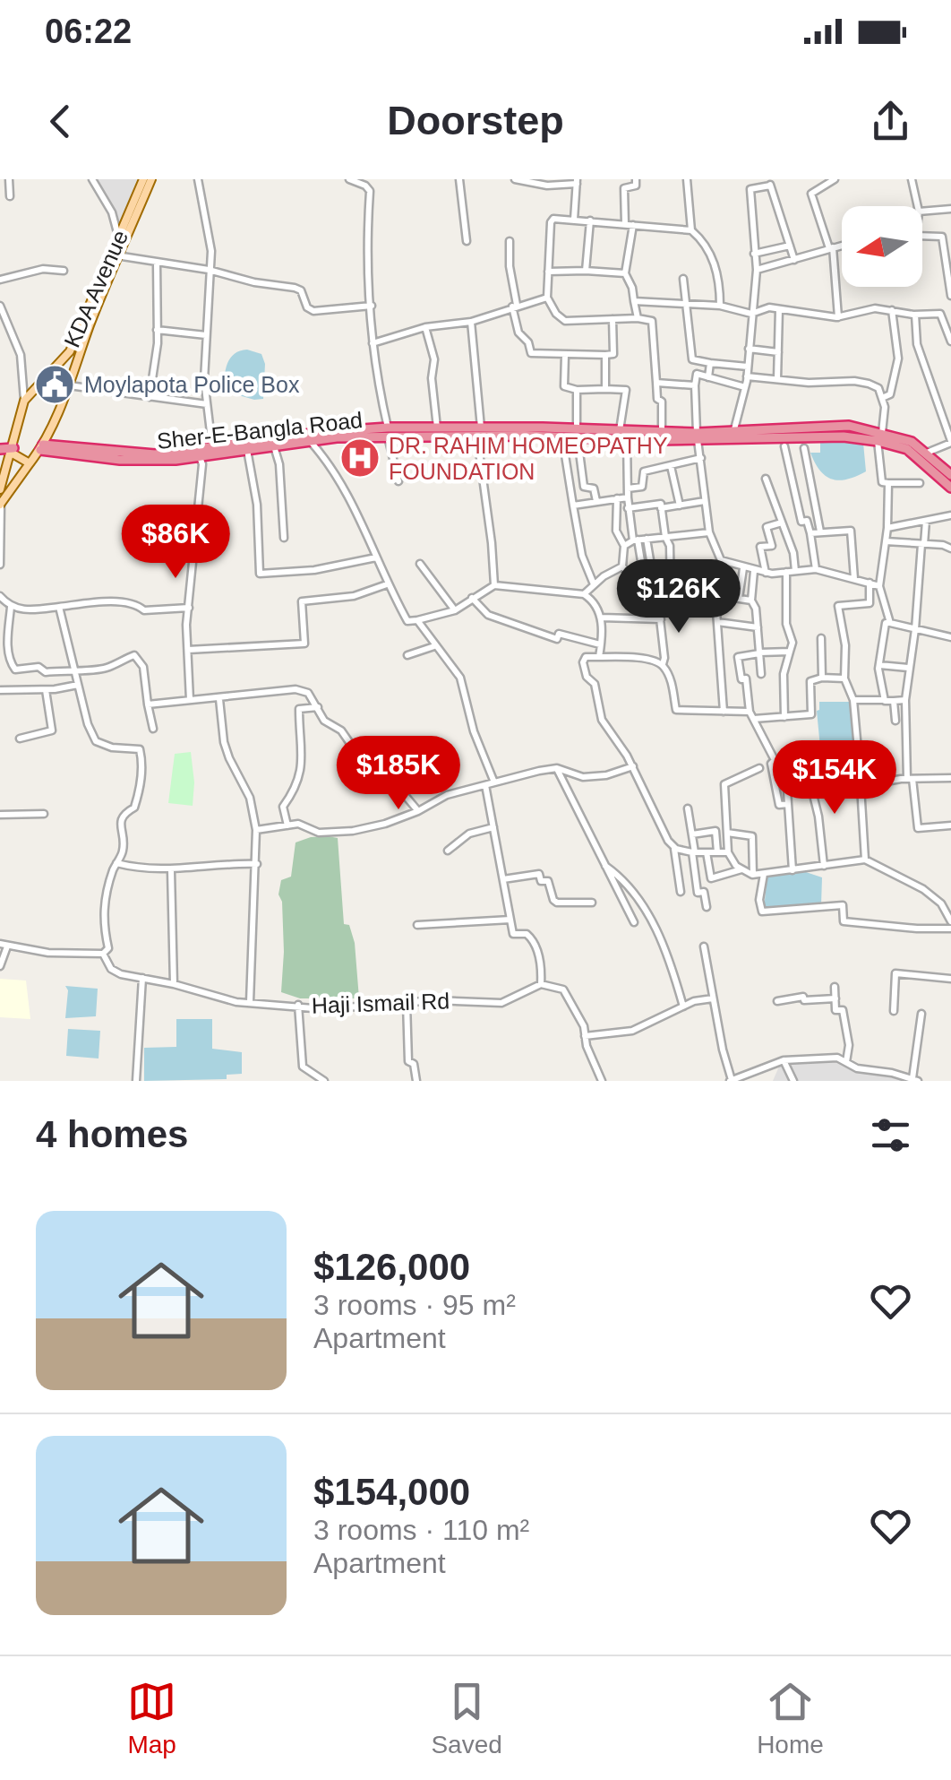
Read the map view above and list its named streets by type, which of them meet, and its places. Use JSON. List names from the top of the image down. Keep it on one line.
{"streets":{"highway":["Sher-E-Bangla Road"],"main road":["KDA Avenue"],"street":["Haji Ismail Rd"]},"crossings":[["KDA Avenue","Sher-E-Bangla Road"]],"places":{"public building":["Moylapota Police Box"],"hospital":["DR. RAHIM HOMEOPATHY FOUNDATION"]},"north":"left","page":{"status":"06:22","header":"Doorstep","price":["$86K","$126K","$185K","$154K"],"heading":"4 homes","list":[{"name":"$126,000","note":"3 rooms · 95 m² · Apartment"},{"name":"$154,000","note":"3 rooms · 110 m² · Apartment"}],"tabs":["Map","Saved","Home"]}}
